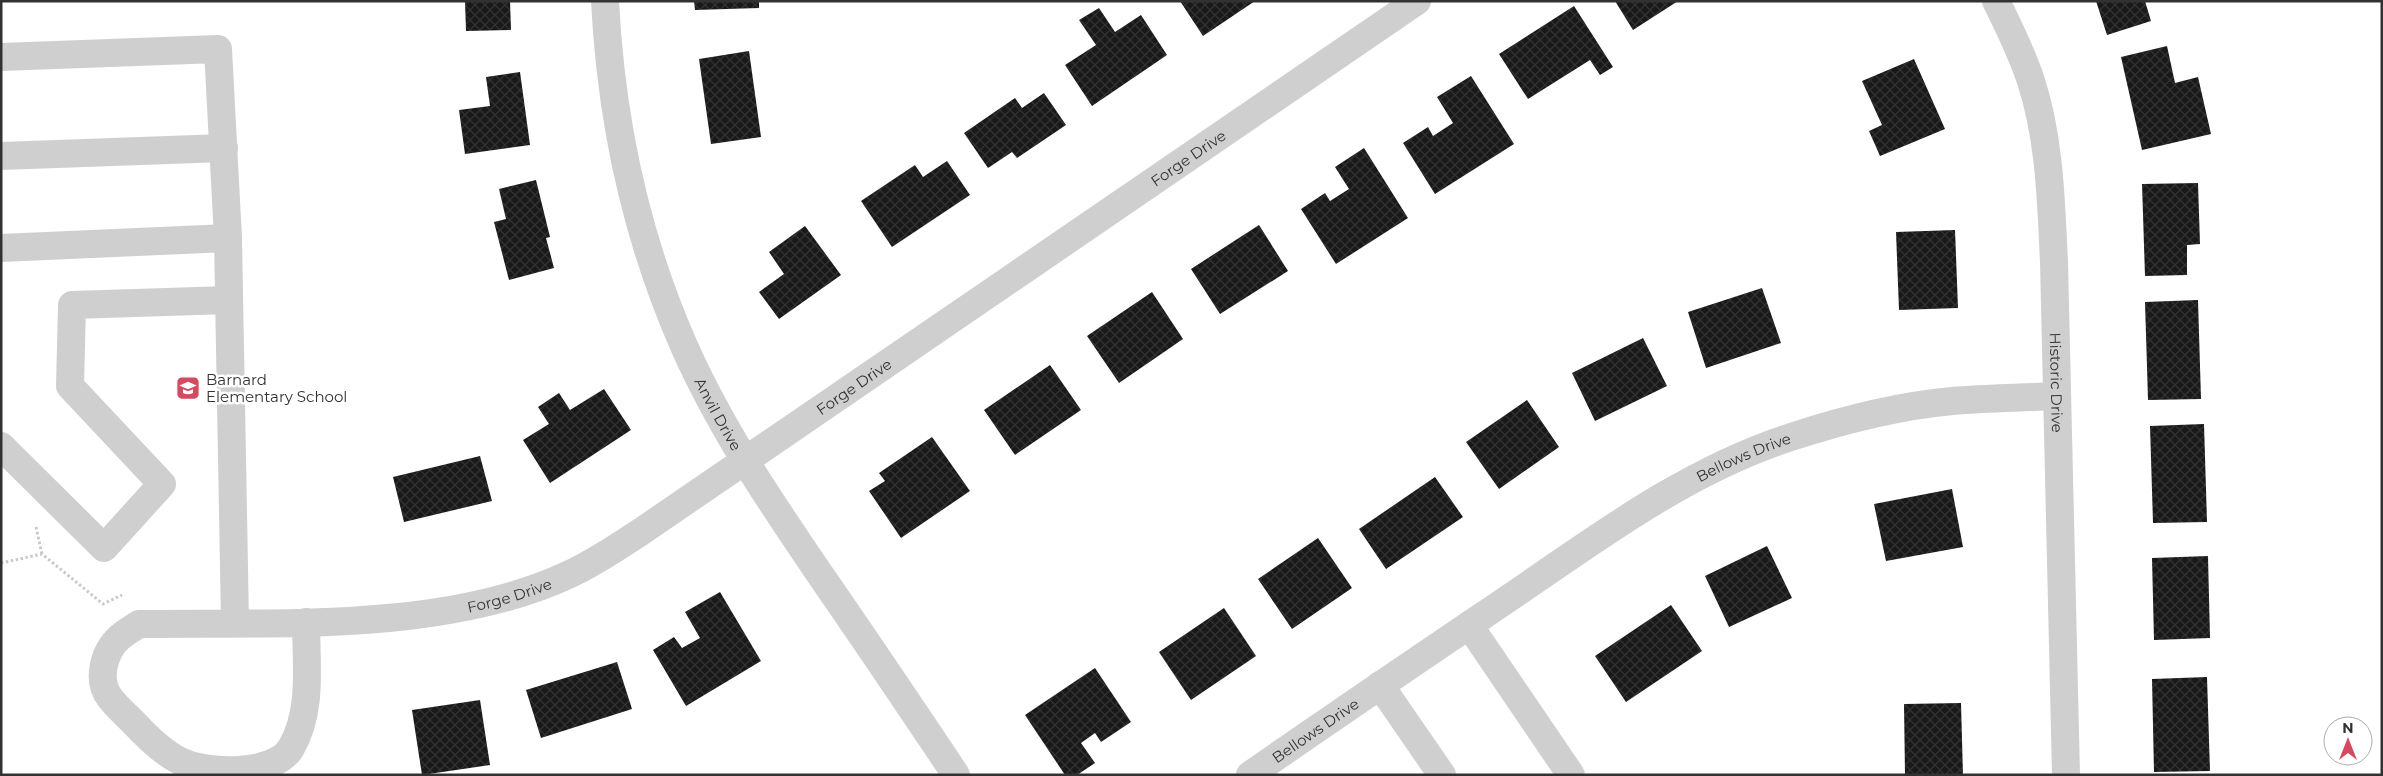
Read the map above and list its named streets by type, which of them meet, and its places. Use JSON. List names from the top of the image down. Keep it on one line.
{"streets":{"street":["Forge Drive","Historic Drive","Anvil Drive","Bellows Drive"]},"crossings":[["Forge Drive","Anvil Drive"],["Historic Drive","Bellows Drive"]],"places":{"school or university":["Barnard Elementary School"]},"north":"top"}
